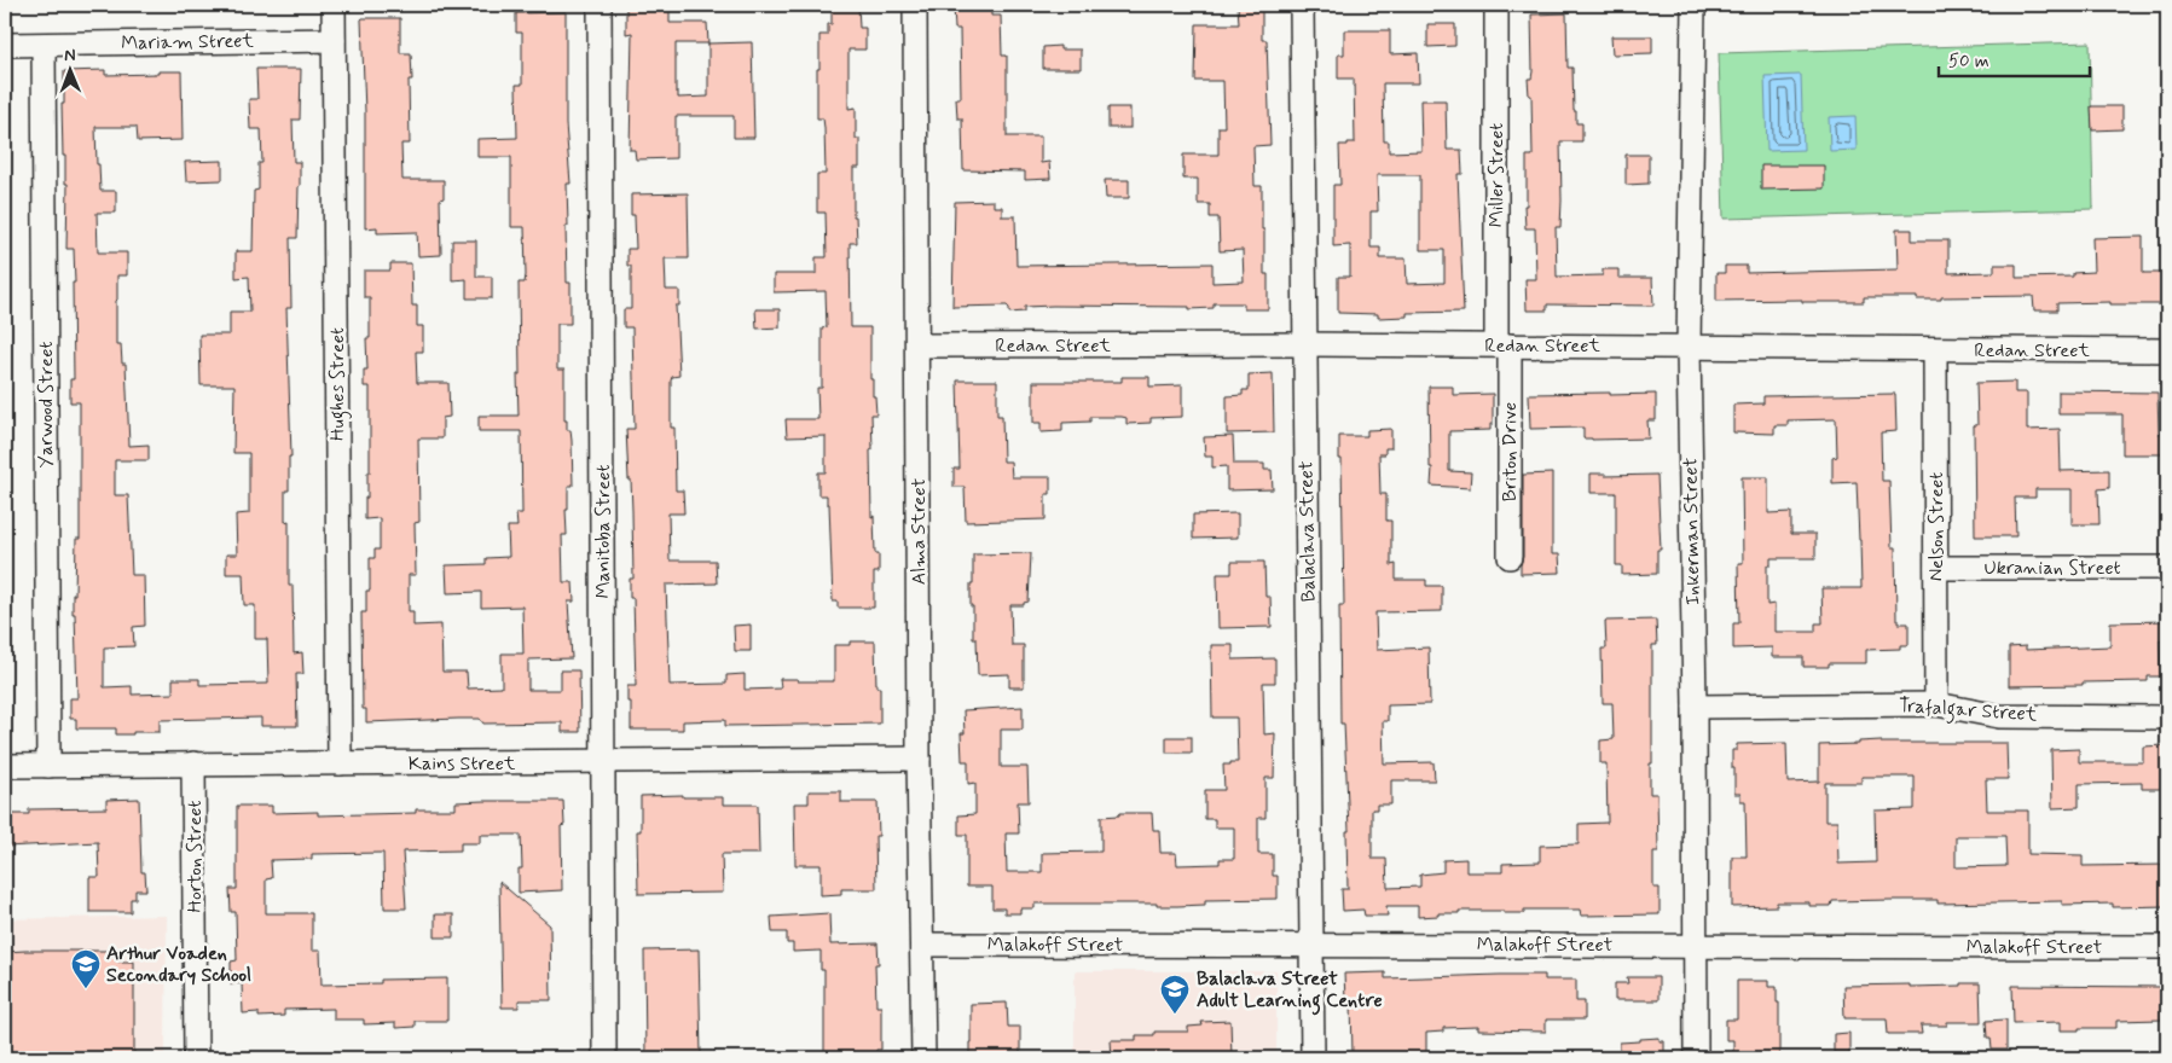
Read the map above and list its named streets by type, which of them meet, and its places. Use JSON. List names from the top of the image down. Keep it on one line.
{"streets":{"street":["Mariam Street","Miller Street","Redan Street","Hughes Street","Yarwood Street","Briton Drive","Nelson Street","Manitoba Street","Alma Street","Balaclava Street","Inkerman Street","Ukranian Street","Trafalgar Street","Kains Street","Horton Street","Malakoff Street"]},"crossings":[["Mariam Street","Hughes Street"],["Mariam Street","Yarwood Street"],["Miller Street","Redan Street"],["Miller Street","Briton Drive"],["Redan Street","Briton Drive"],["Redan Street","Nelson Street"],["Redan Street","Alma Street"],["Redan Street","Balaclava Street"],["Redan Street","Inkerman Street"],["Hughes Street","Kains Street"],["Yarwood Street","Kains Street"],["Nelson Street","Ukranian Street"],["Nelson Street","Trafalgar Street"],["Manitoba Street","Kains Street"],["Alma Street","Kains Street"],["Alma Street","Malakoff Street"],["Balaclava Street","Malakoff Street"],["Inkerman Street","Trafalgar Street"],["Inkerman Street","Malakoff Street"],["Kains Street","Horton Street"]],"places":{"school or university":["Arthur Voaden Secondary School","Balaclava Street Adult Learning Centre"]},"scale_bar":"50 m","north":"top"}
